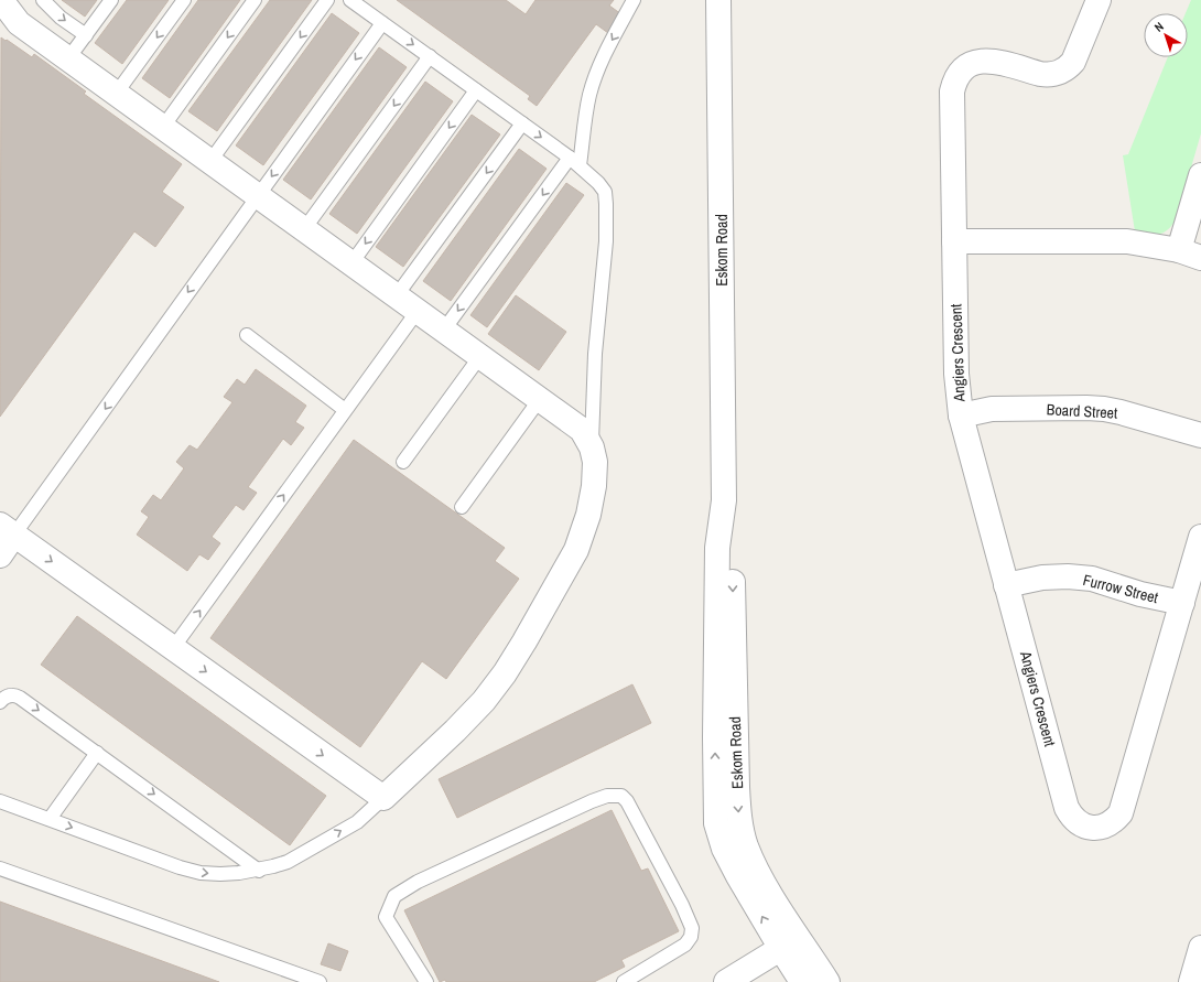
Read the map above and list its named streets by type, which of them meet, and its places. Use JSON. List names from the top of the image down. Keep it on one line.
{"streets":{"street":["Eskom Road","Angiers Crescent","Board Street","Furrow Street"]},"crossings":[["Angiers Crescent","Board Street"],["Angiers Crescent","Furrow Street"]],"north":"top left"}
